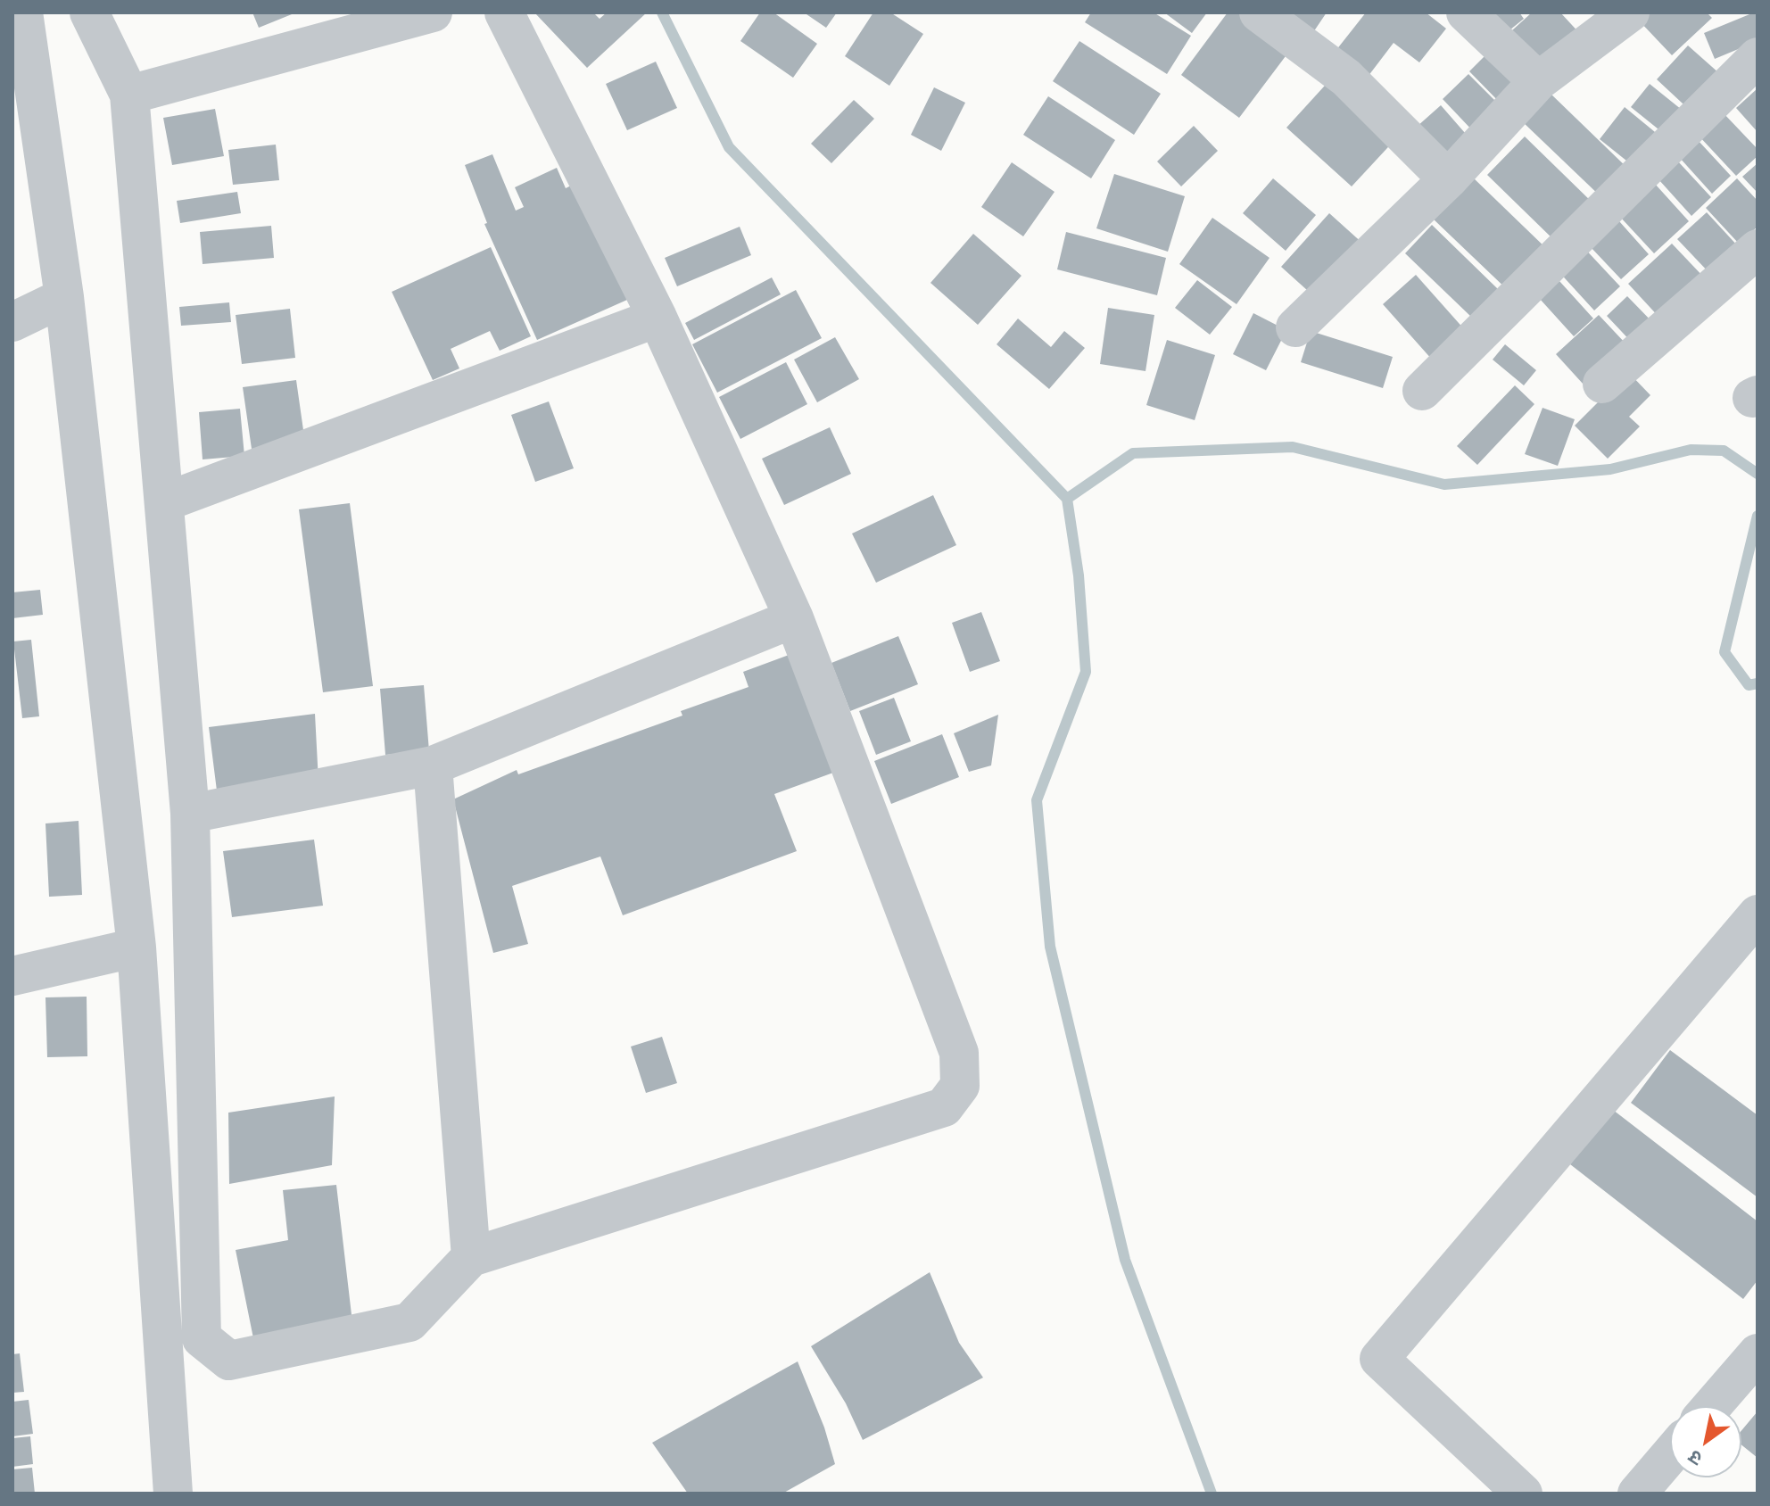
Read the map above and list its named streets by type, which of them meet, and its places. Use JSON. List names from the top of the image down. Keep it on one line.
{"north":"bottom left"}
